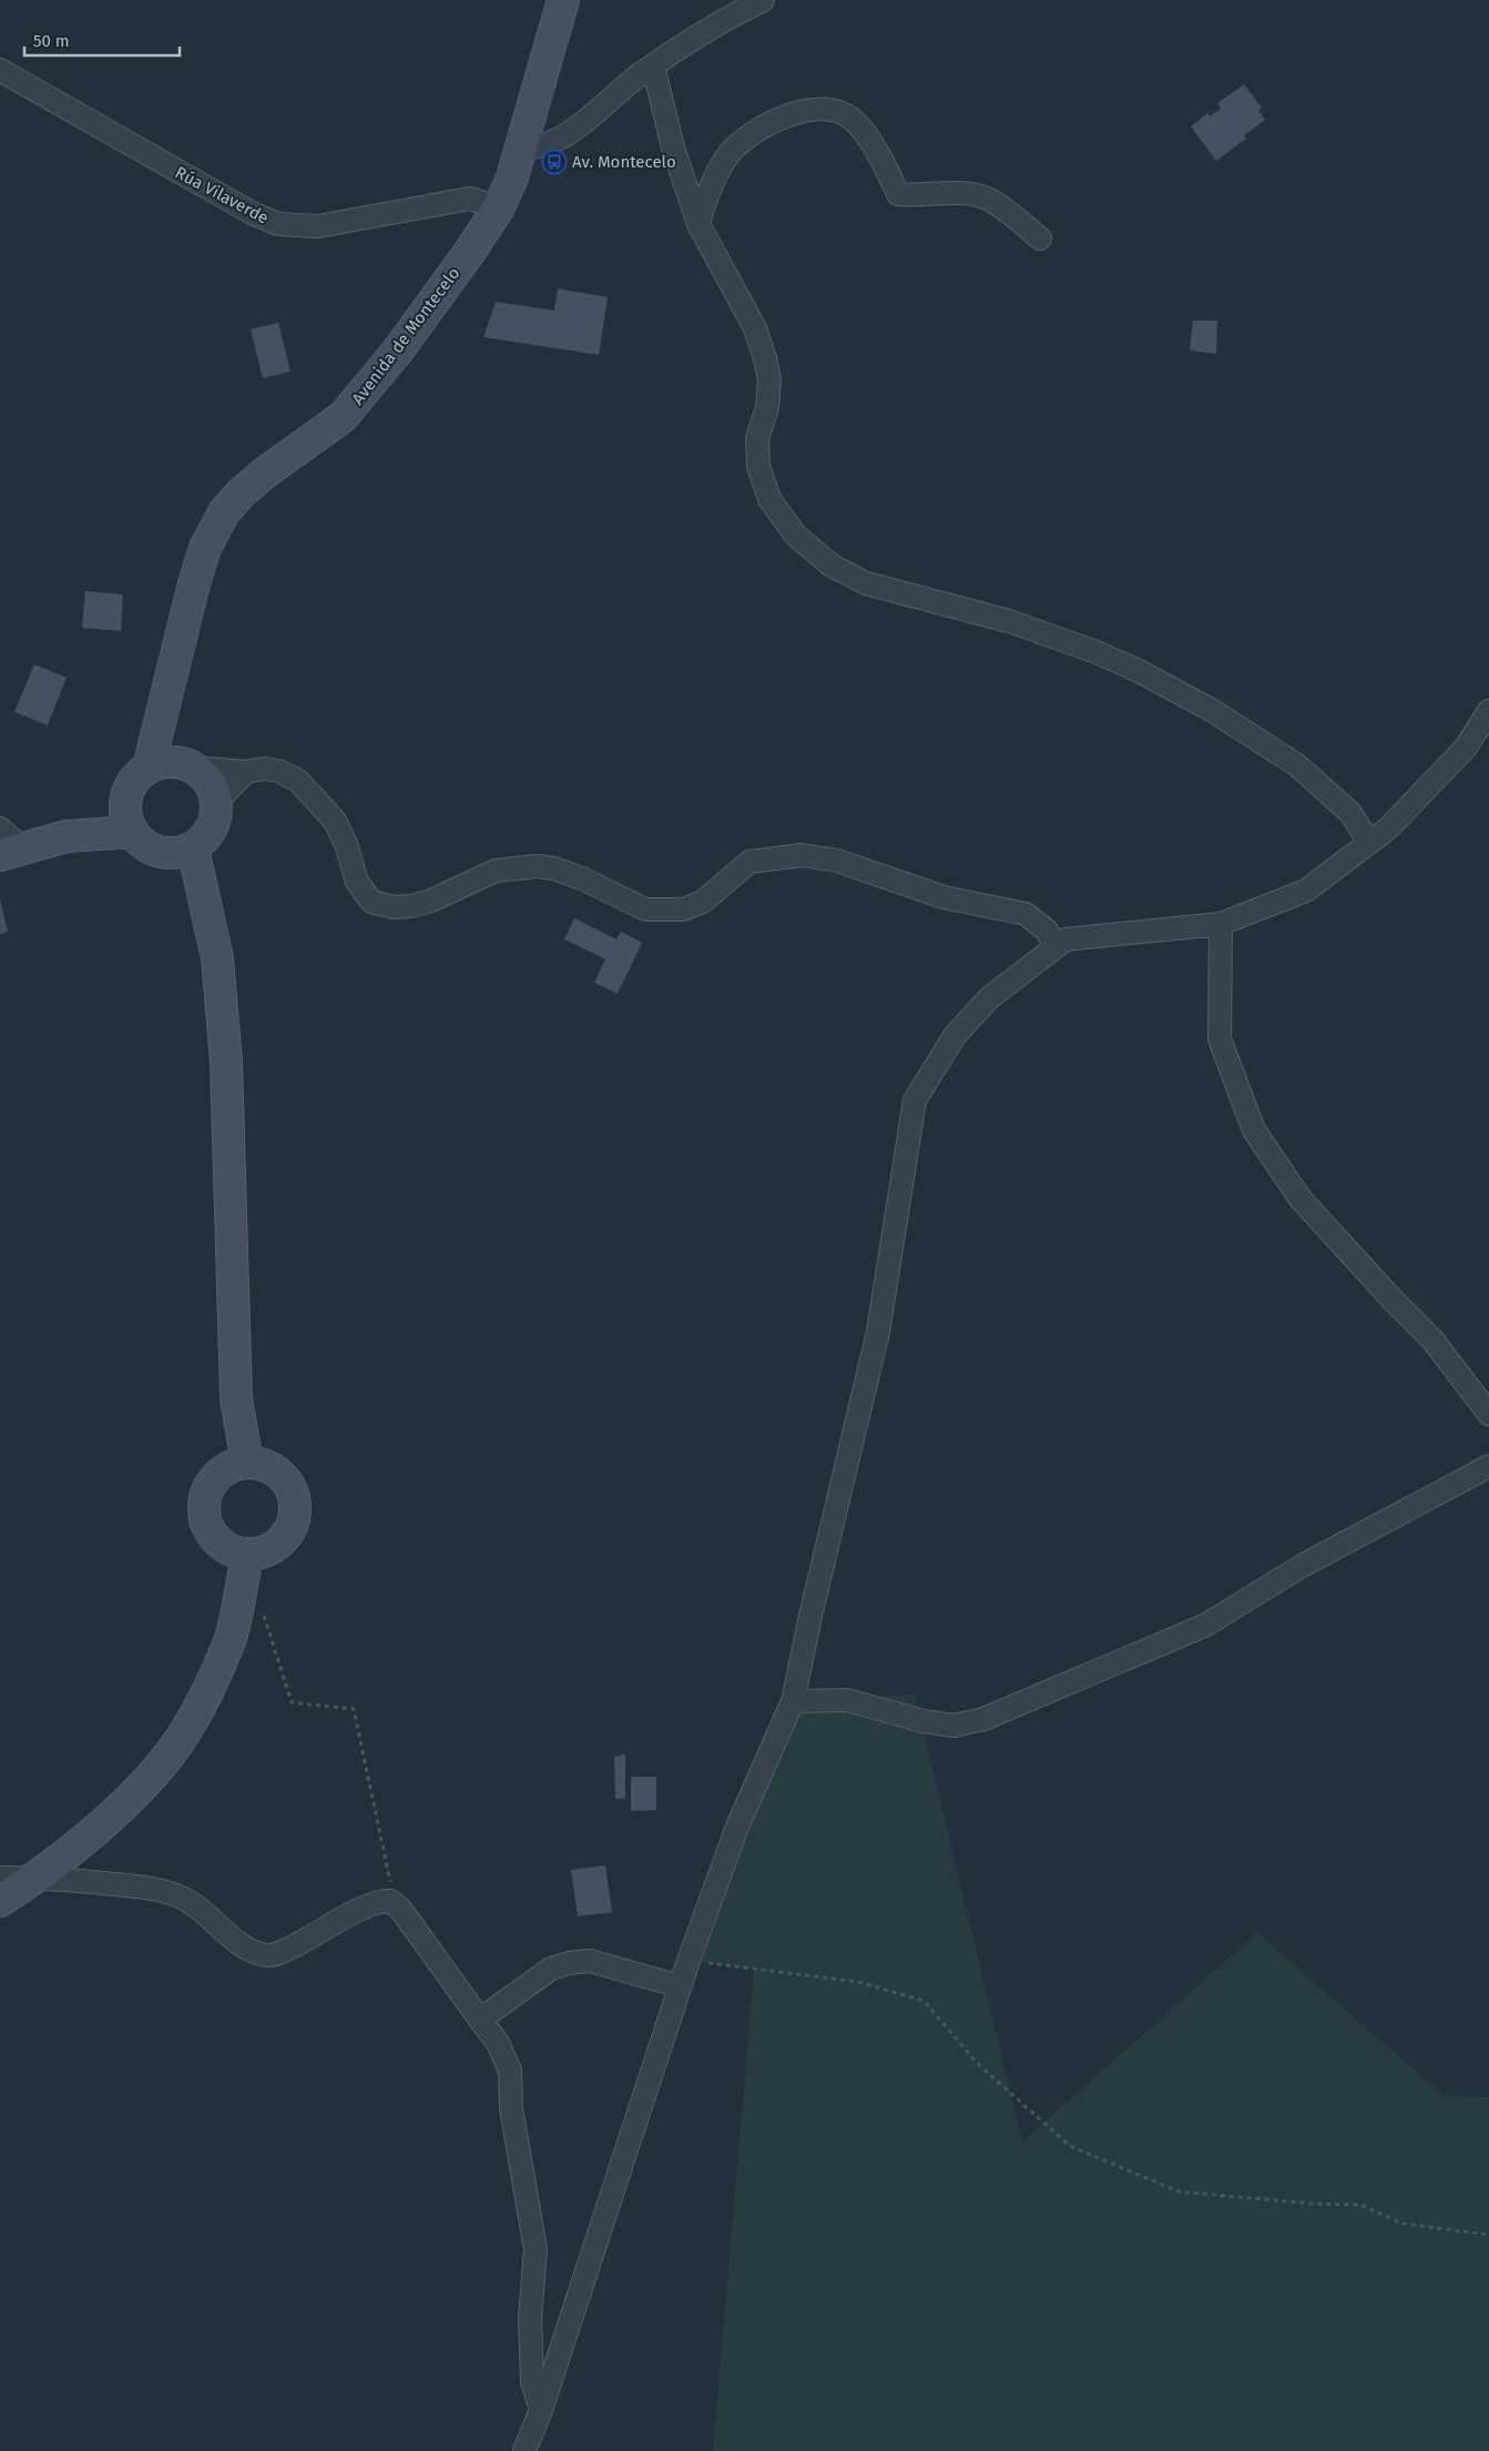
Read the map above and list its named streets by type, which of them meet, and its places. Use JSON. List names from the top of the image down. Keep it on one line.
{"streets":{"street":["Rúa Vilaverde","Avenida de Montecelo"]},"crossings":[["Rúa Vilaverde","Avenida de Montecelo"]],"places":{"bus stop":["Av. Montecelo"]},"scale_bar":"50 m"}
